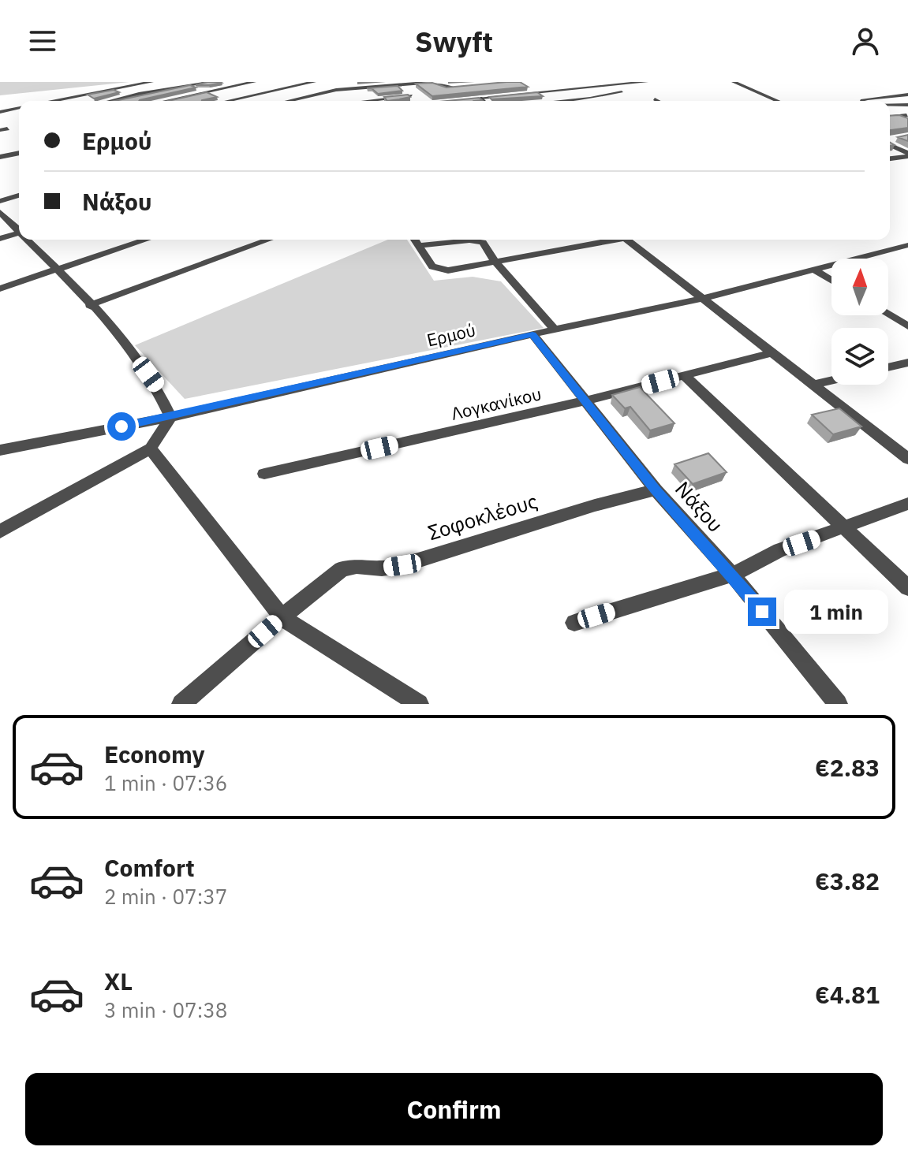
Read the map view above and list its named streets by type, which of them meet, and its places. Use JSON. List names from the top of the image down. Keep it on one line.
{"streets":{"street":["Ερμού","Λογκανίκου","Νάξου","Σοφοκλέους"]},"crossings":[["Ερμού","Νάξου"],["Λογκανίκου","Νάξου"],["Νάξου","Σοφοκλέους"]],"north":"top","page":{"header":"Swyft","banner":["Ερμού","Νάξου"],"bubble":"1 min","list":[{"name":"Economy","note":"1 min · 07:36","value":"€2.83"},{"name":"Comfort","note":"2 min · 07:37","value":"€3.82"},{"name":"XL","note":"3 min · 07:38","value":"€4.81"}],"buttons":"Confirm"}}
